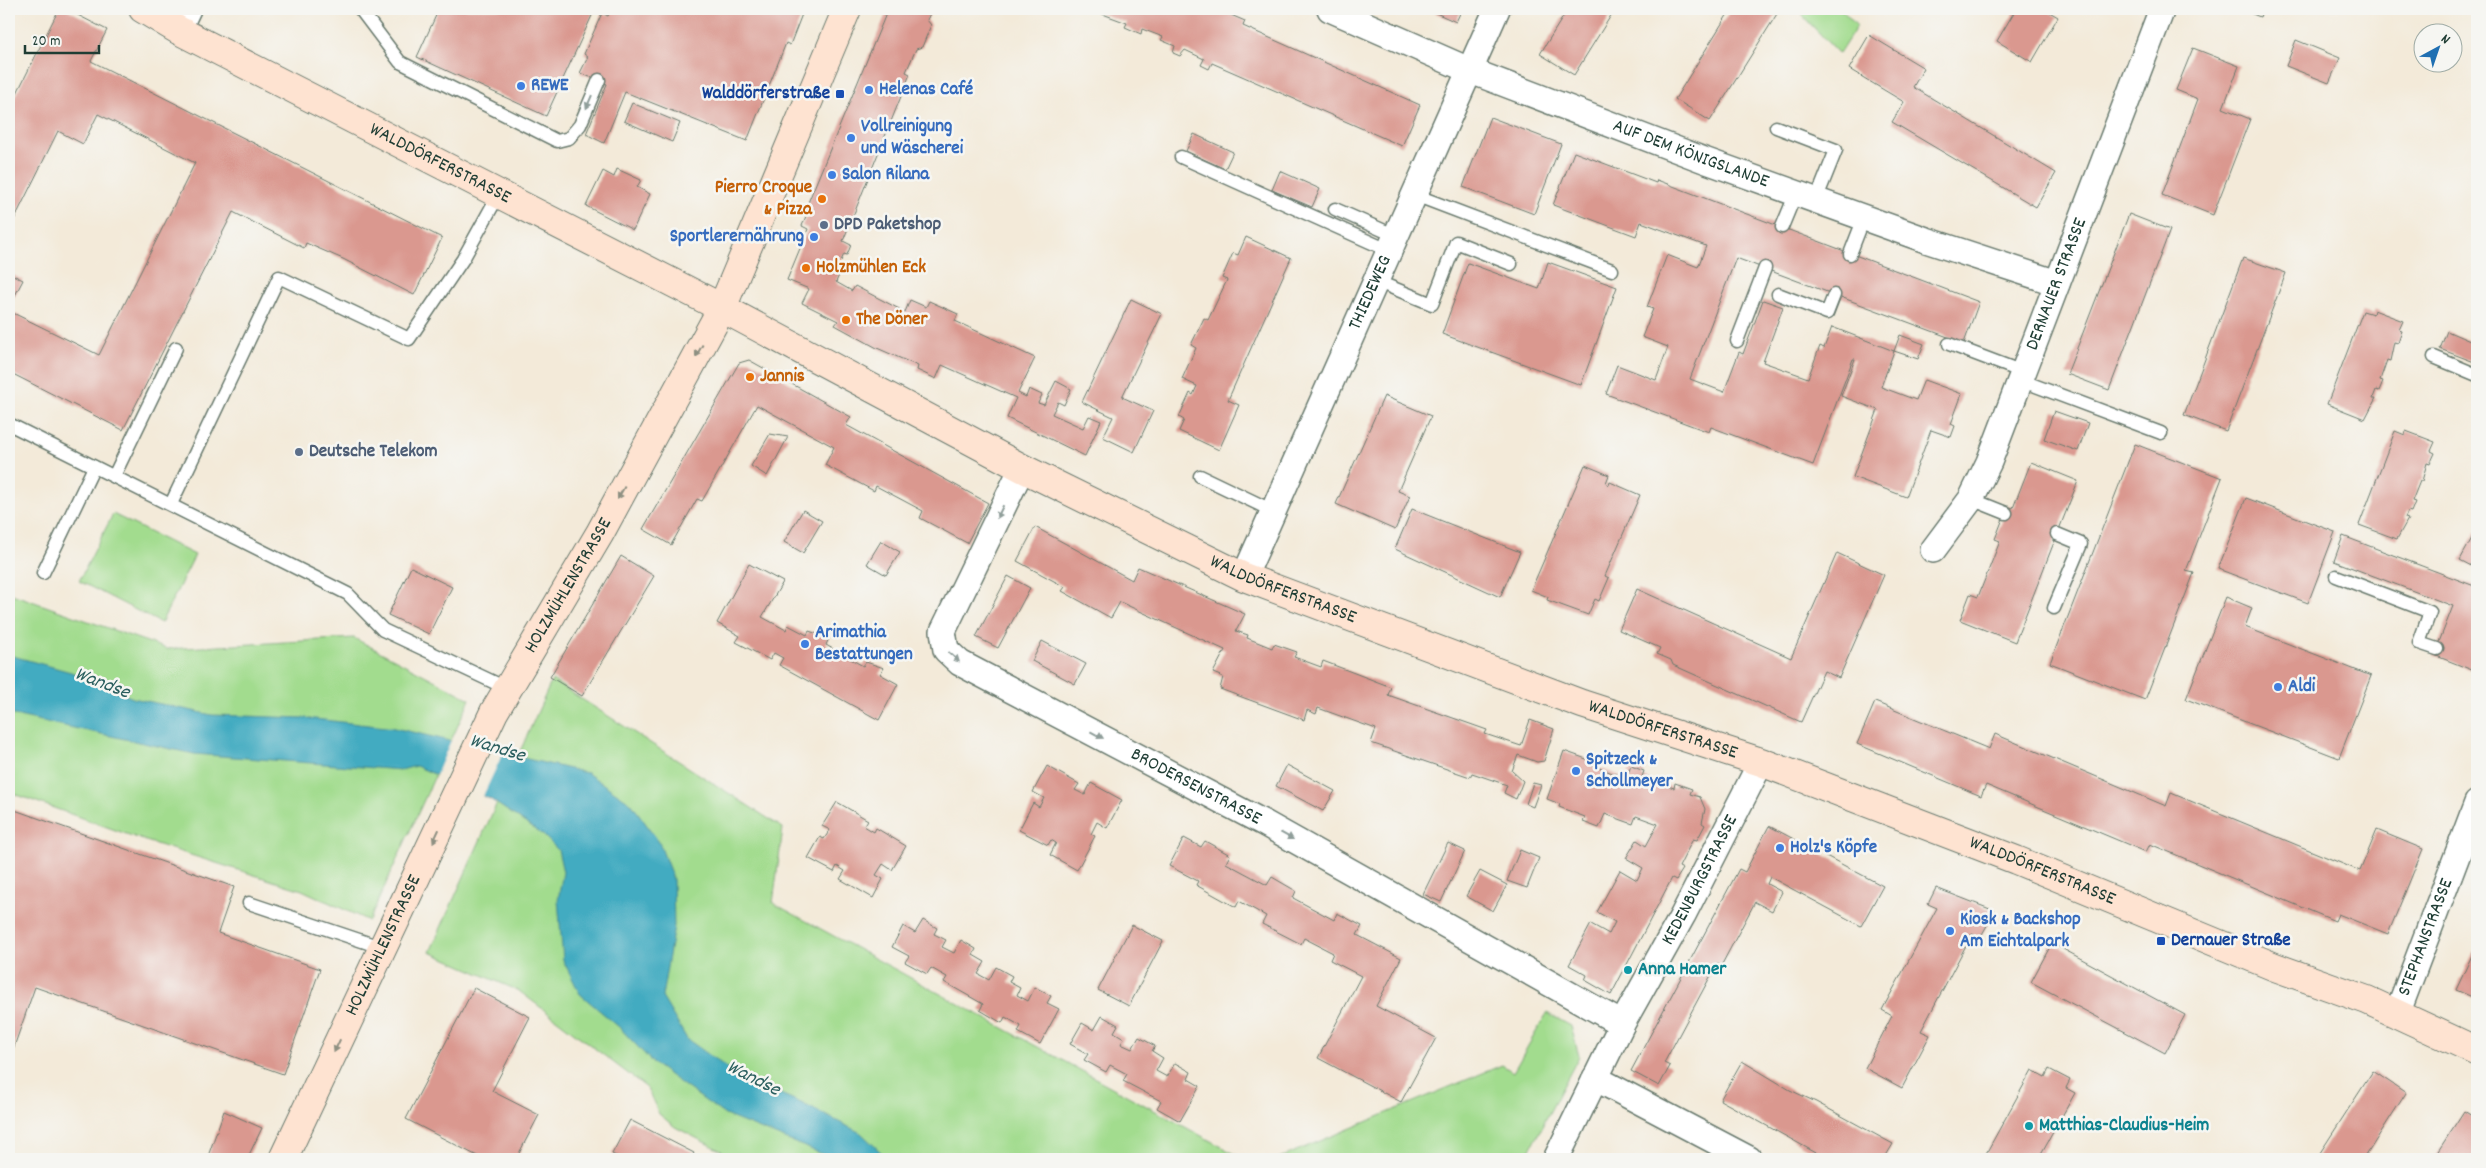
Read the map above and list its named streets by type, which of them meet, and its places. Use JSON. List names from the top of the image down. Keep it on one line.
{"streets":{"street":["AUF DEM KÖNIGSLANDE","WALDDÖRFERSTRASSE","DERNAUER STRASSE","THIEDEWEG","HOLZMÜHLENSTRASSE","BRODERSENSTRASSE","KEDENBURGSTRASSE","STEPHANSTRASSE"]},"crossings":[["AUF DEM KÖNIGSLANDE","DERNAUER STRASSE"],["AUF DEM KÖNIGSLANDE","THIEDEWEG"],["WALDDÖRFERSTRASSE","THIEDEWEG"],["WALDDÖRFERSTRASSE","HOLZMÜHLENSTRASSE"],["WALDDÖRFERSTRASSE","BRODERSENSTRASSE"],["WALDDÖRFERSTRASSE","KEDENBURGSTRASSE"],["WALDDÖRFERSTRASSE","STEPHANSTRASSE"],["BRODERSENSTRASSE","KEDENBURGSTRASSE"]],"one_way":["HOLZMÜHLENSTRASSE","BRODERSENSTRASSE"],"water":["Wandse"],"places":{"other":["REWE","Helenas Café","Vollreinigung und Wäscherei","Salon Rilana","Pierro Croque & Pizza","DPD Paketshop","Sportlerernährung","Holzmühlen Eck","The Döner","Jannis","Deutsche Telekom","Arimathia Bestattungen","Aldi","Spitzeck & Schollmeyer","Holz's Köpfe","Kiosk & Backshop Am Eichtalpark","Anna Hamer","Matthias-Claudius-Heim"],"transit":["Walddörferstraße","Dernauer Straße"]},"scale_bar":"20 m","north":"top right"}
